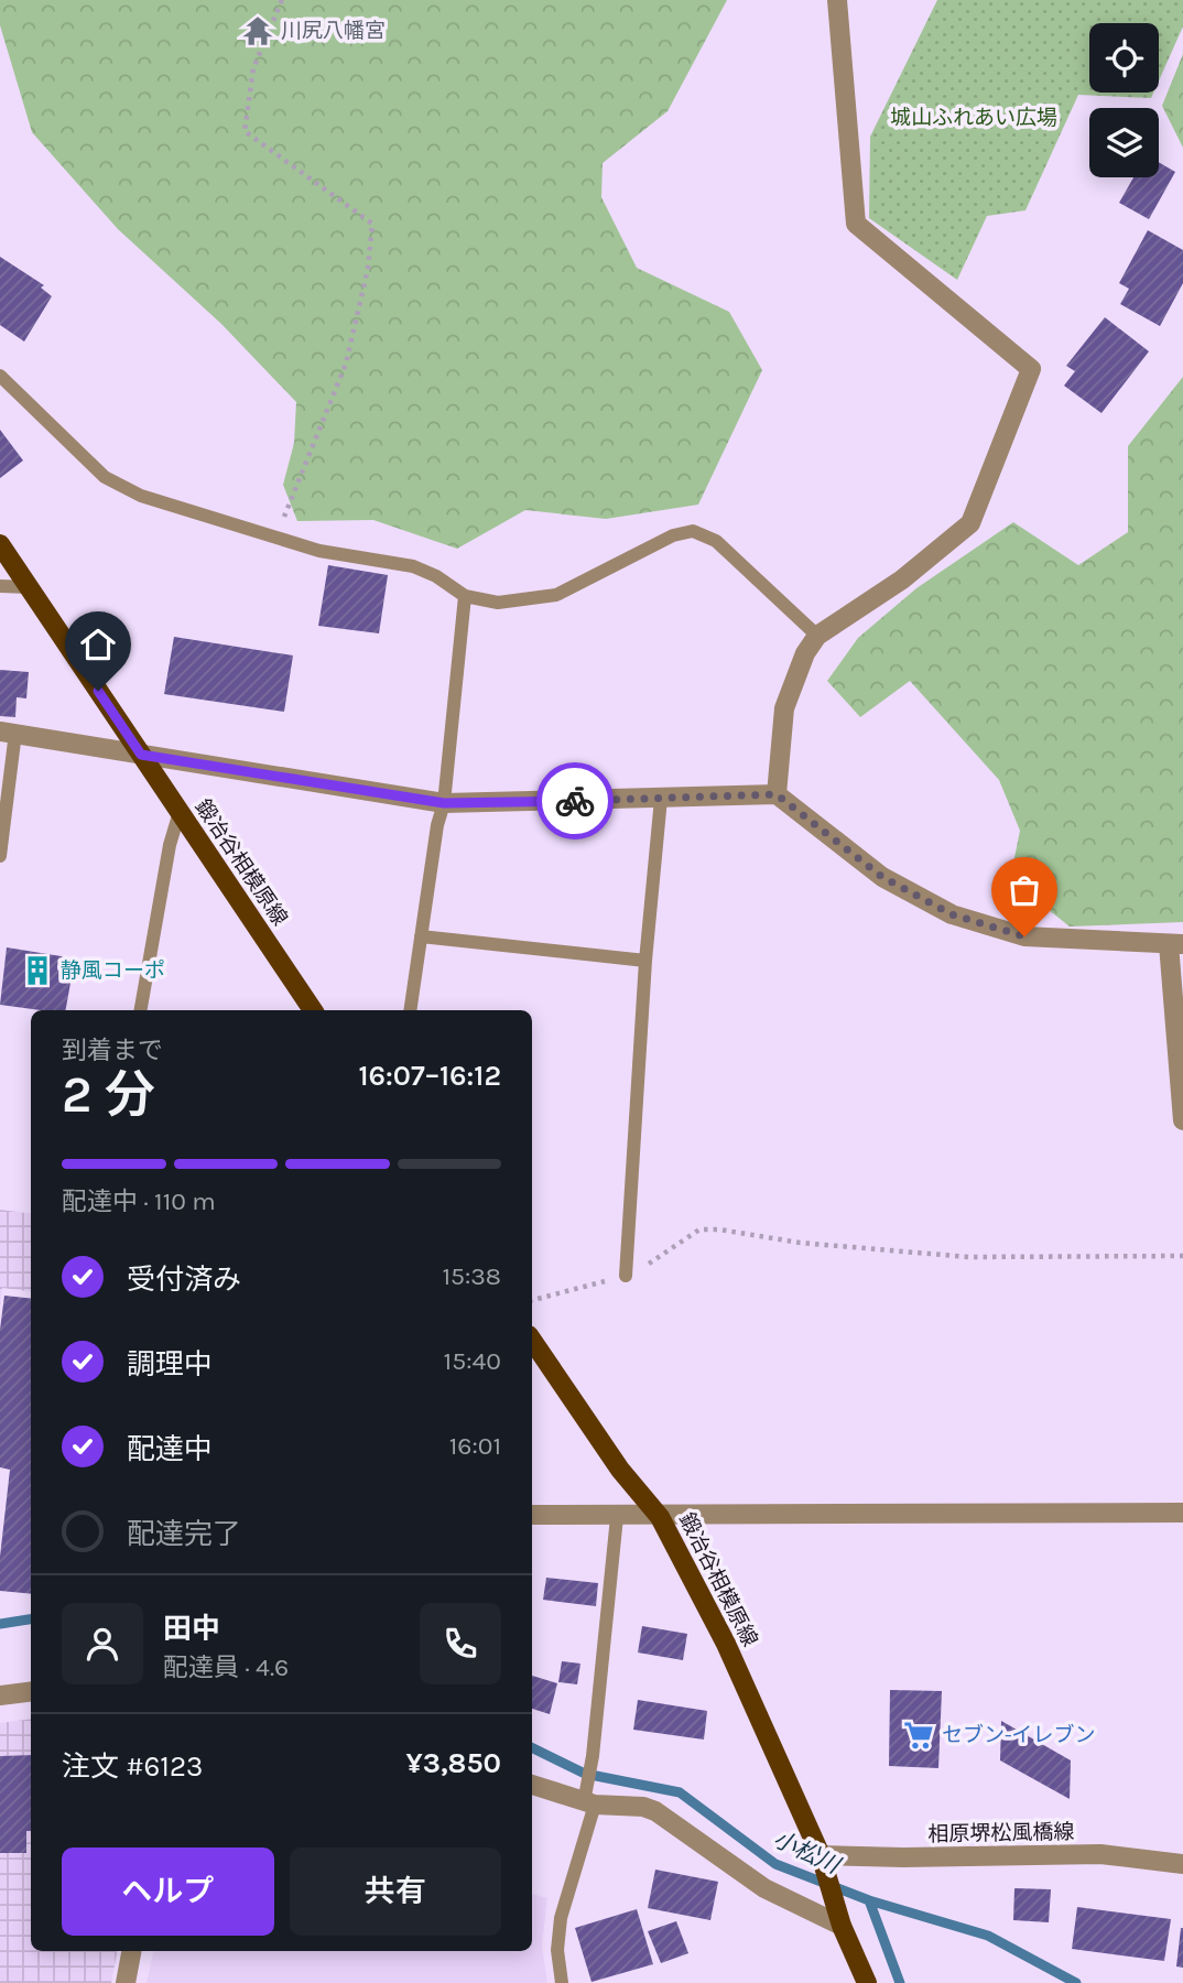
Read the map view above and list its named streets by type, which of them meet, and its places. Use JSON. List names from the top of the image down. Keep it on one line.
{"streets":{"main road":["鍛冶谷相模原線"],"street":["相原堺松風橋線"]},"crossings":[["鍛冶谷相模原線","相原堺松風橋線"]],"water":["小松川"],"parks":["城山ふれあい広場"],"places":{"temple":["川尻八幡宮"],"building":["静風コーポ"],"supermarket":["セブン-イレブン"]},"page":{"heading":["2 分","到着まで","16:07–16:12"],"panel":["田中","配達員 · 4.6","注文 #6123","¥3,850"],"bar":"配達中 · 110 m","list":[["受付済み","15:38"],["調理中","15:40"],["配達中","16:01"],"配達完了"],"buttons":["ヘルプ","共有"]}}
